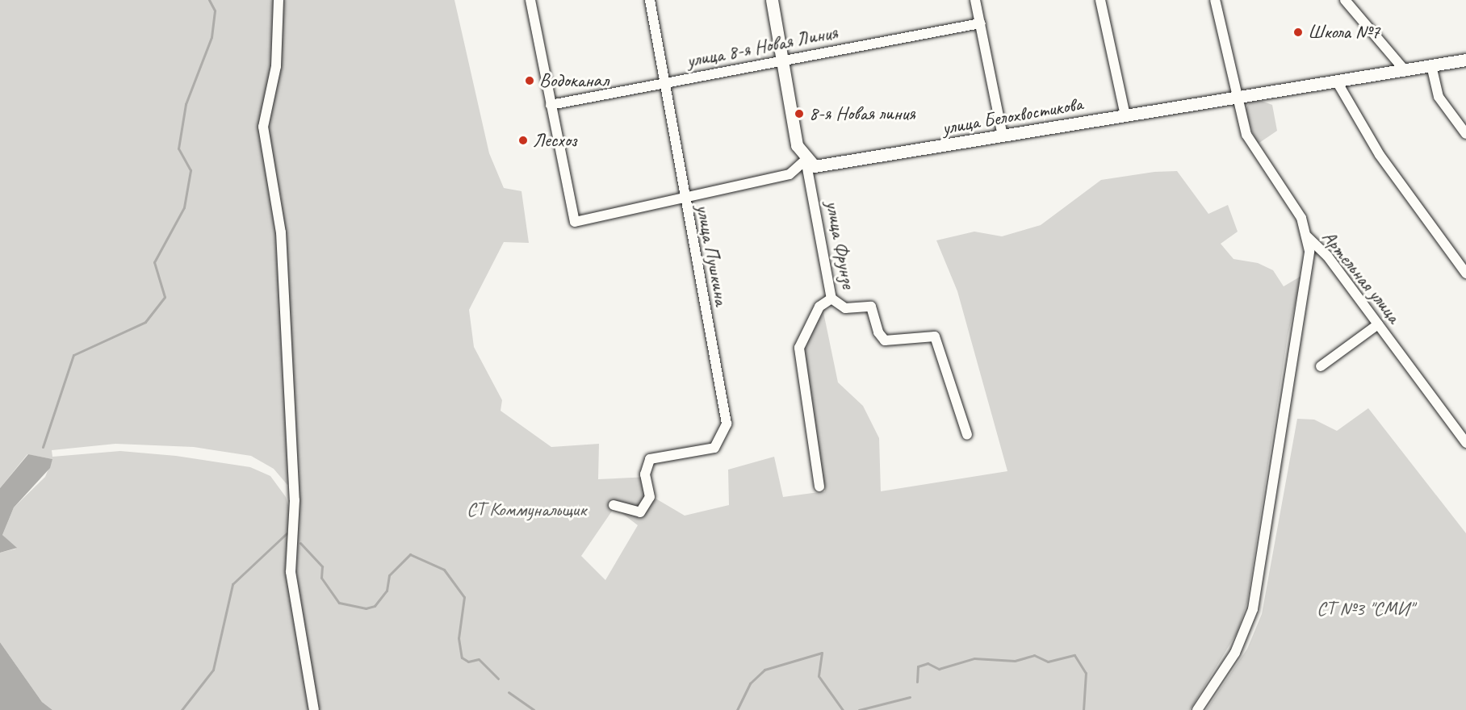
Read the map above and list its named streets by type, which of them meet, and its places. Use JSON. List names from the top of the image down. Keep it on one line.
{"streets":{"main road":["улица Белохвостикова","улица Фрунзе"],"street":["улица 8-я Новая Линия","улица Пушкина","Артельная улица"]},"crossings":[["улица 8-я Новая Линия","улица Фрунзе"],["улица 8-я Новая Линия","улица Пушкина"],["улица Белохвостикова","улица Фрунзе"],["улица Белохвостикова","Артельная улица"]],"parks":["СТ Коммунальщик","СТ №3 \"СМИ\""],"places":["Школа №7","Водоканал","8-я Новая линия","Лесхоз"]}
